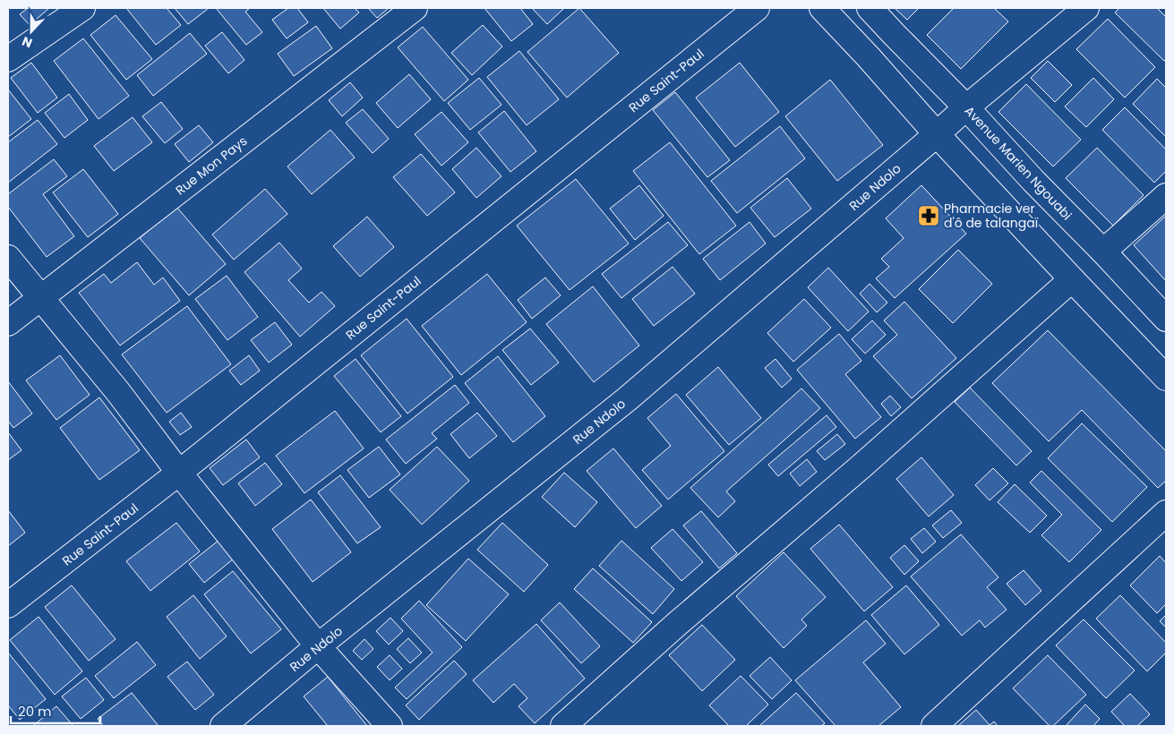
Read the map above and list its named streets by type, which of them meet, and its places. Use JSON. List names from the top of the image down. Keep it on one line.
{"streets":{"street":["Rue Saint-Paul","Avenue Marien Ngouabi","Rue Mon Pays","Rue Ndolo"]},"crossings":[["Avenue Marien Ngouabi","Rue Ndolo"]],"places":{"pharmacy":["Pharmacie ver d'ô de talangaï"]},"scale_bar":"20 m","north":"bottom"}
